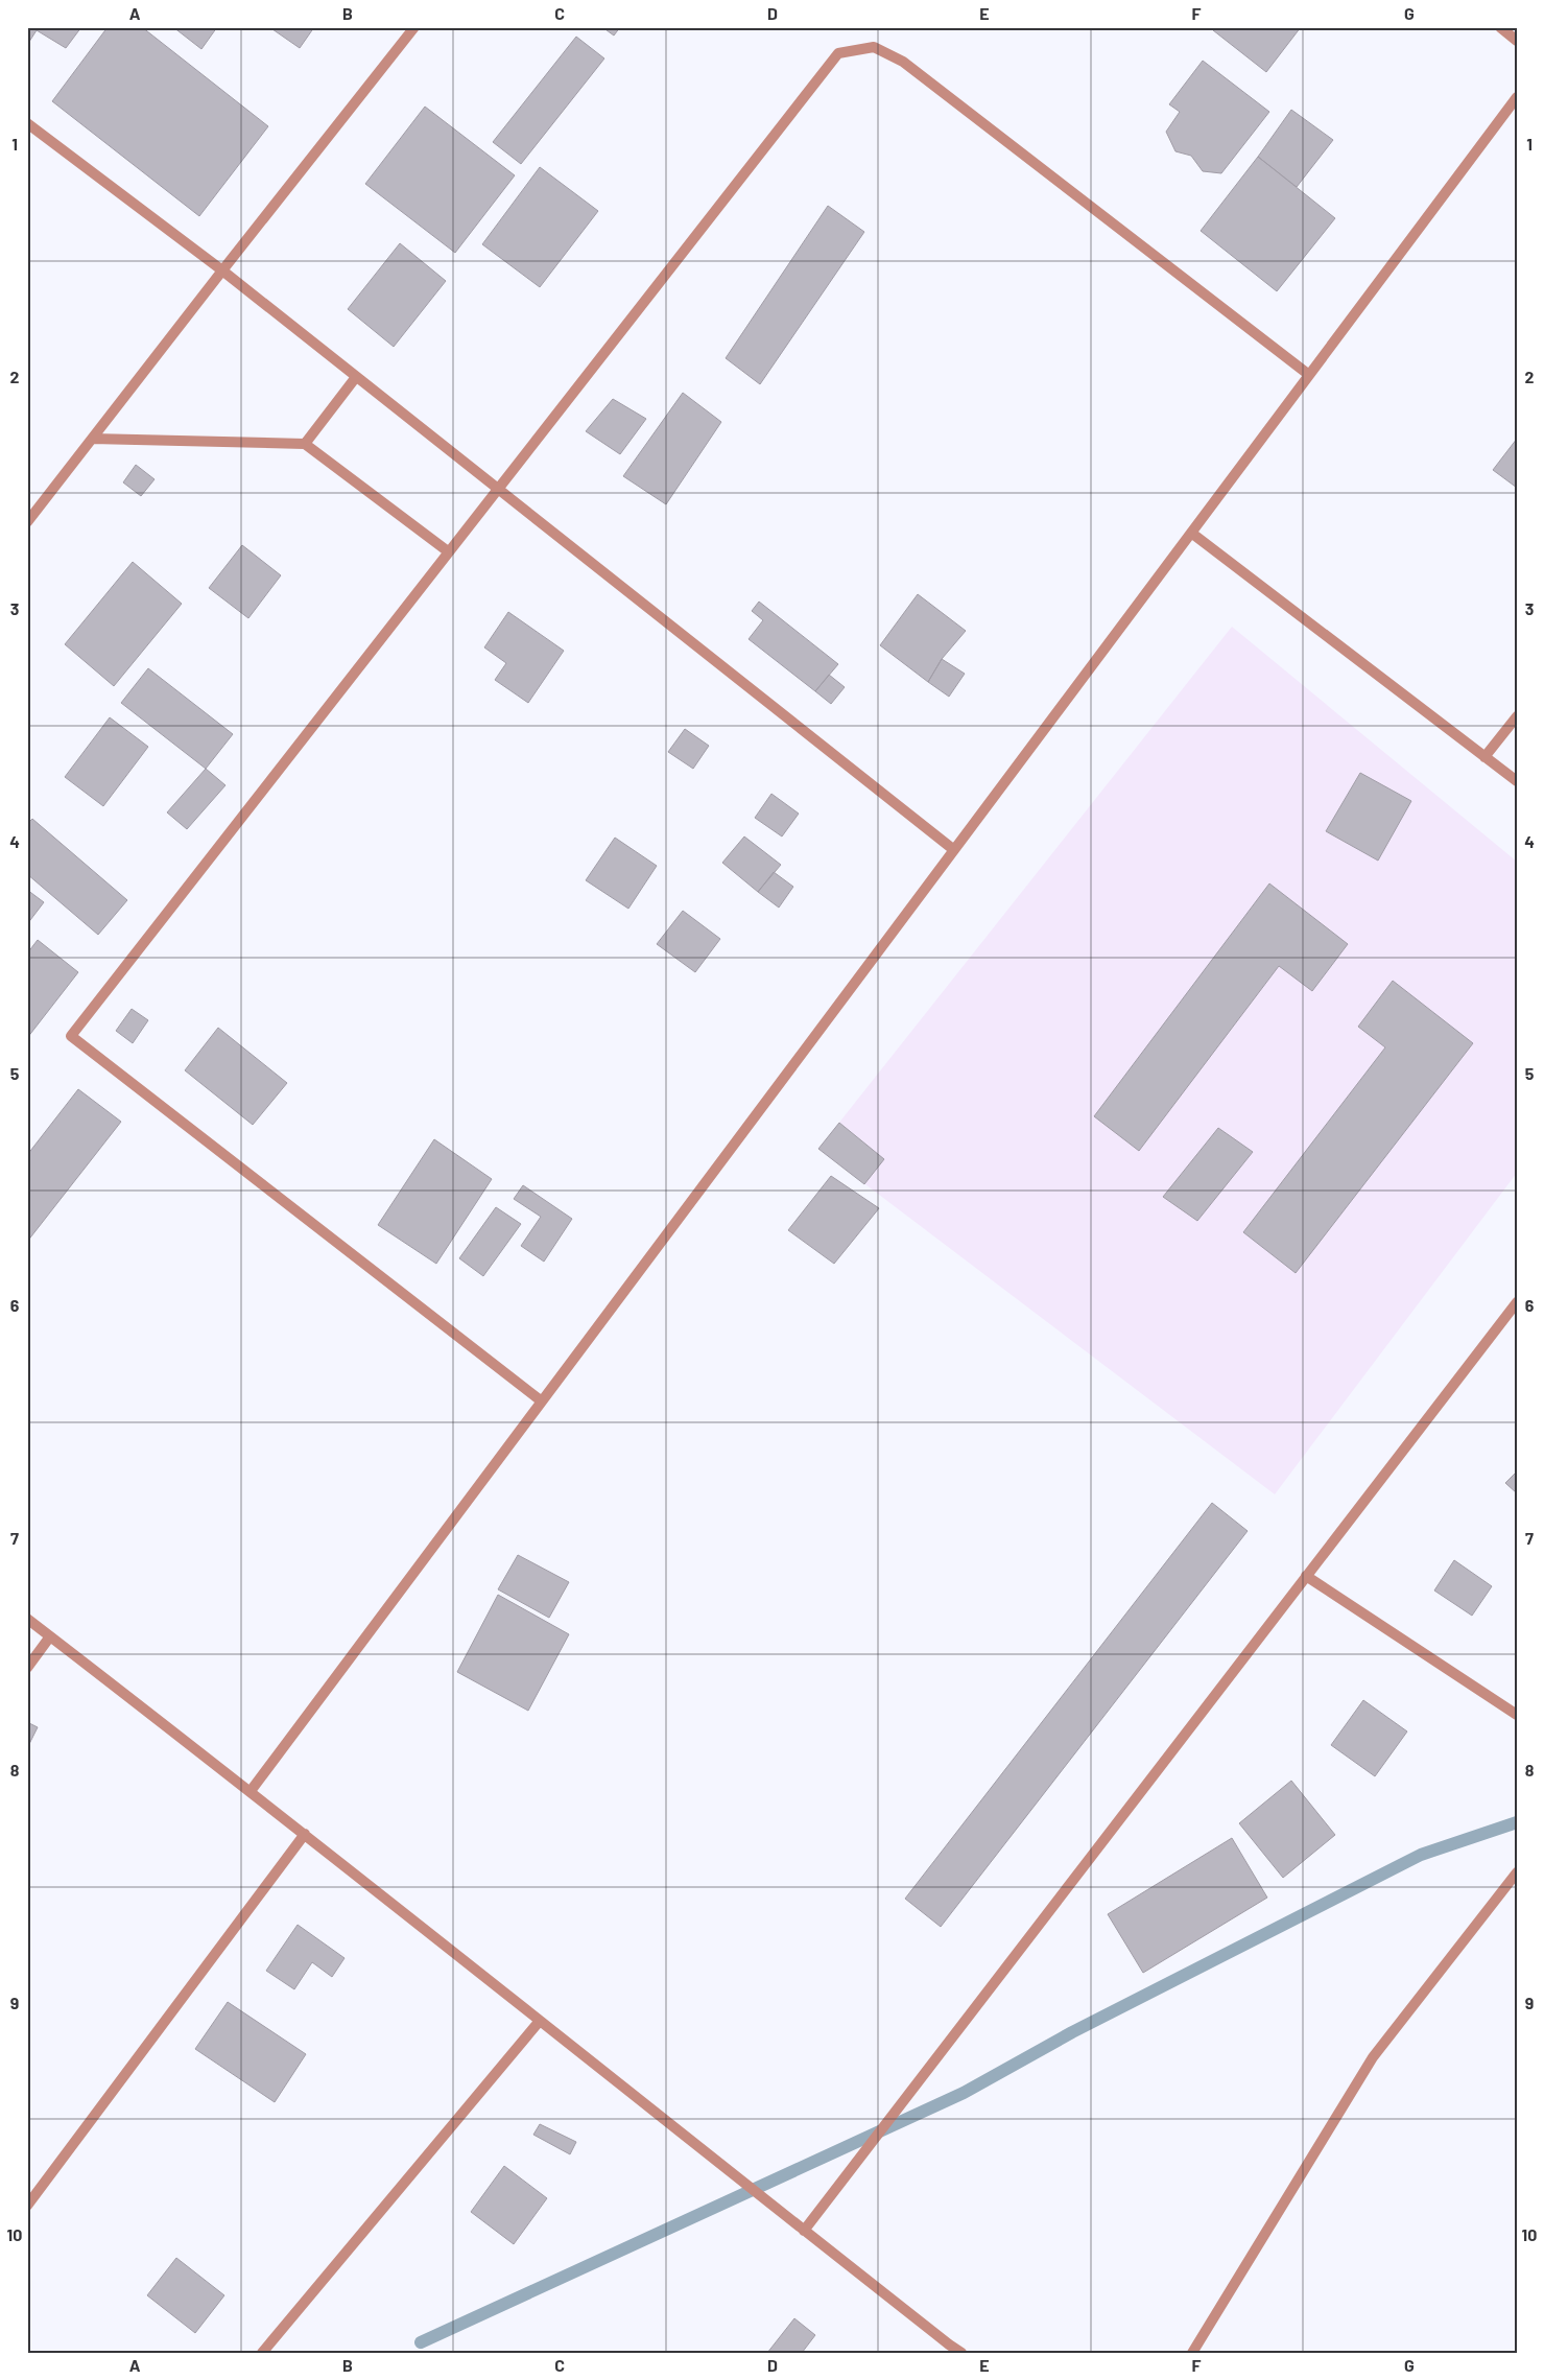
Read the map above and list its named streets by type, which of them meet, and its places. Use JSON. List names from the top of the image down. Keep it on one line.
{"grid":{"columns":["A","B","C","D","E","F","G"],"rows":["1","2","3","4","5","6","7","8","9","10"]}}
